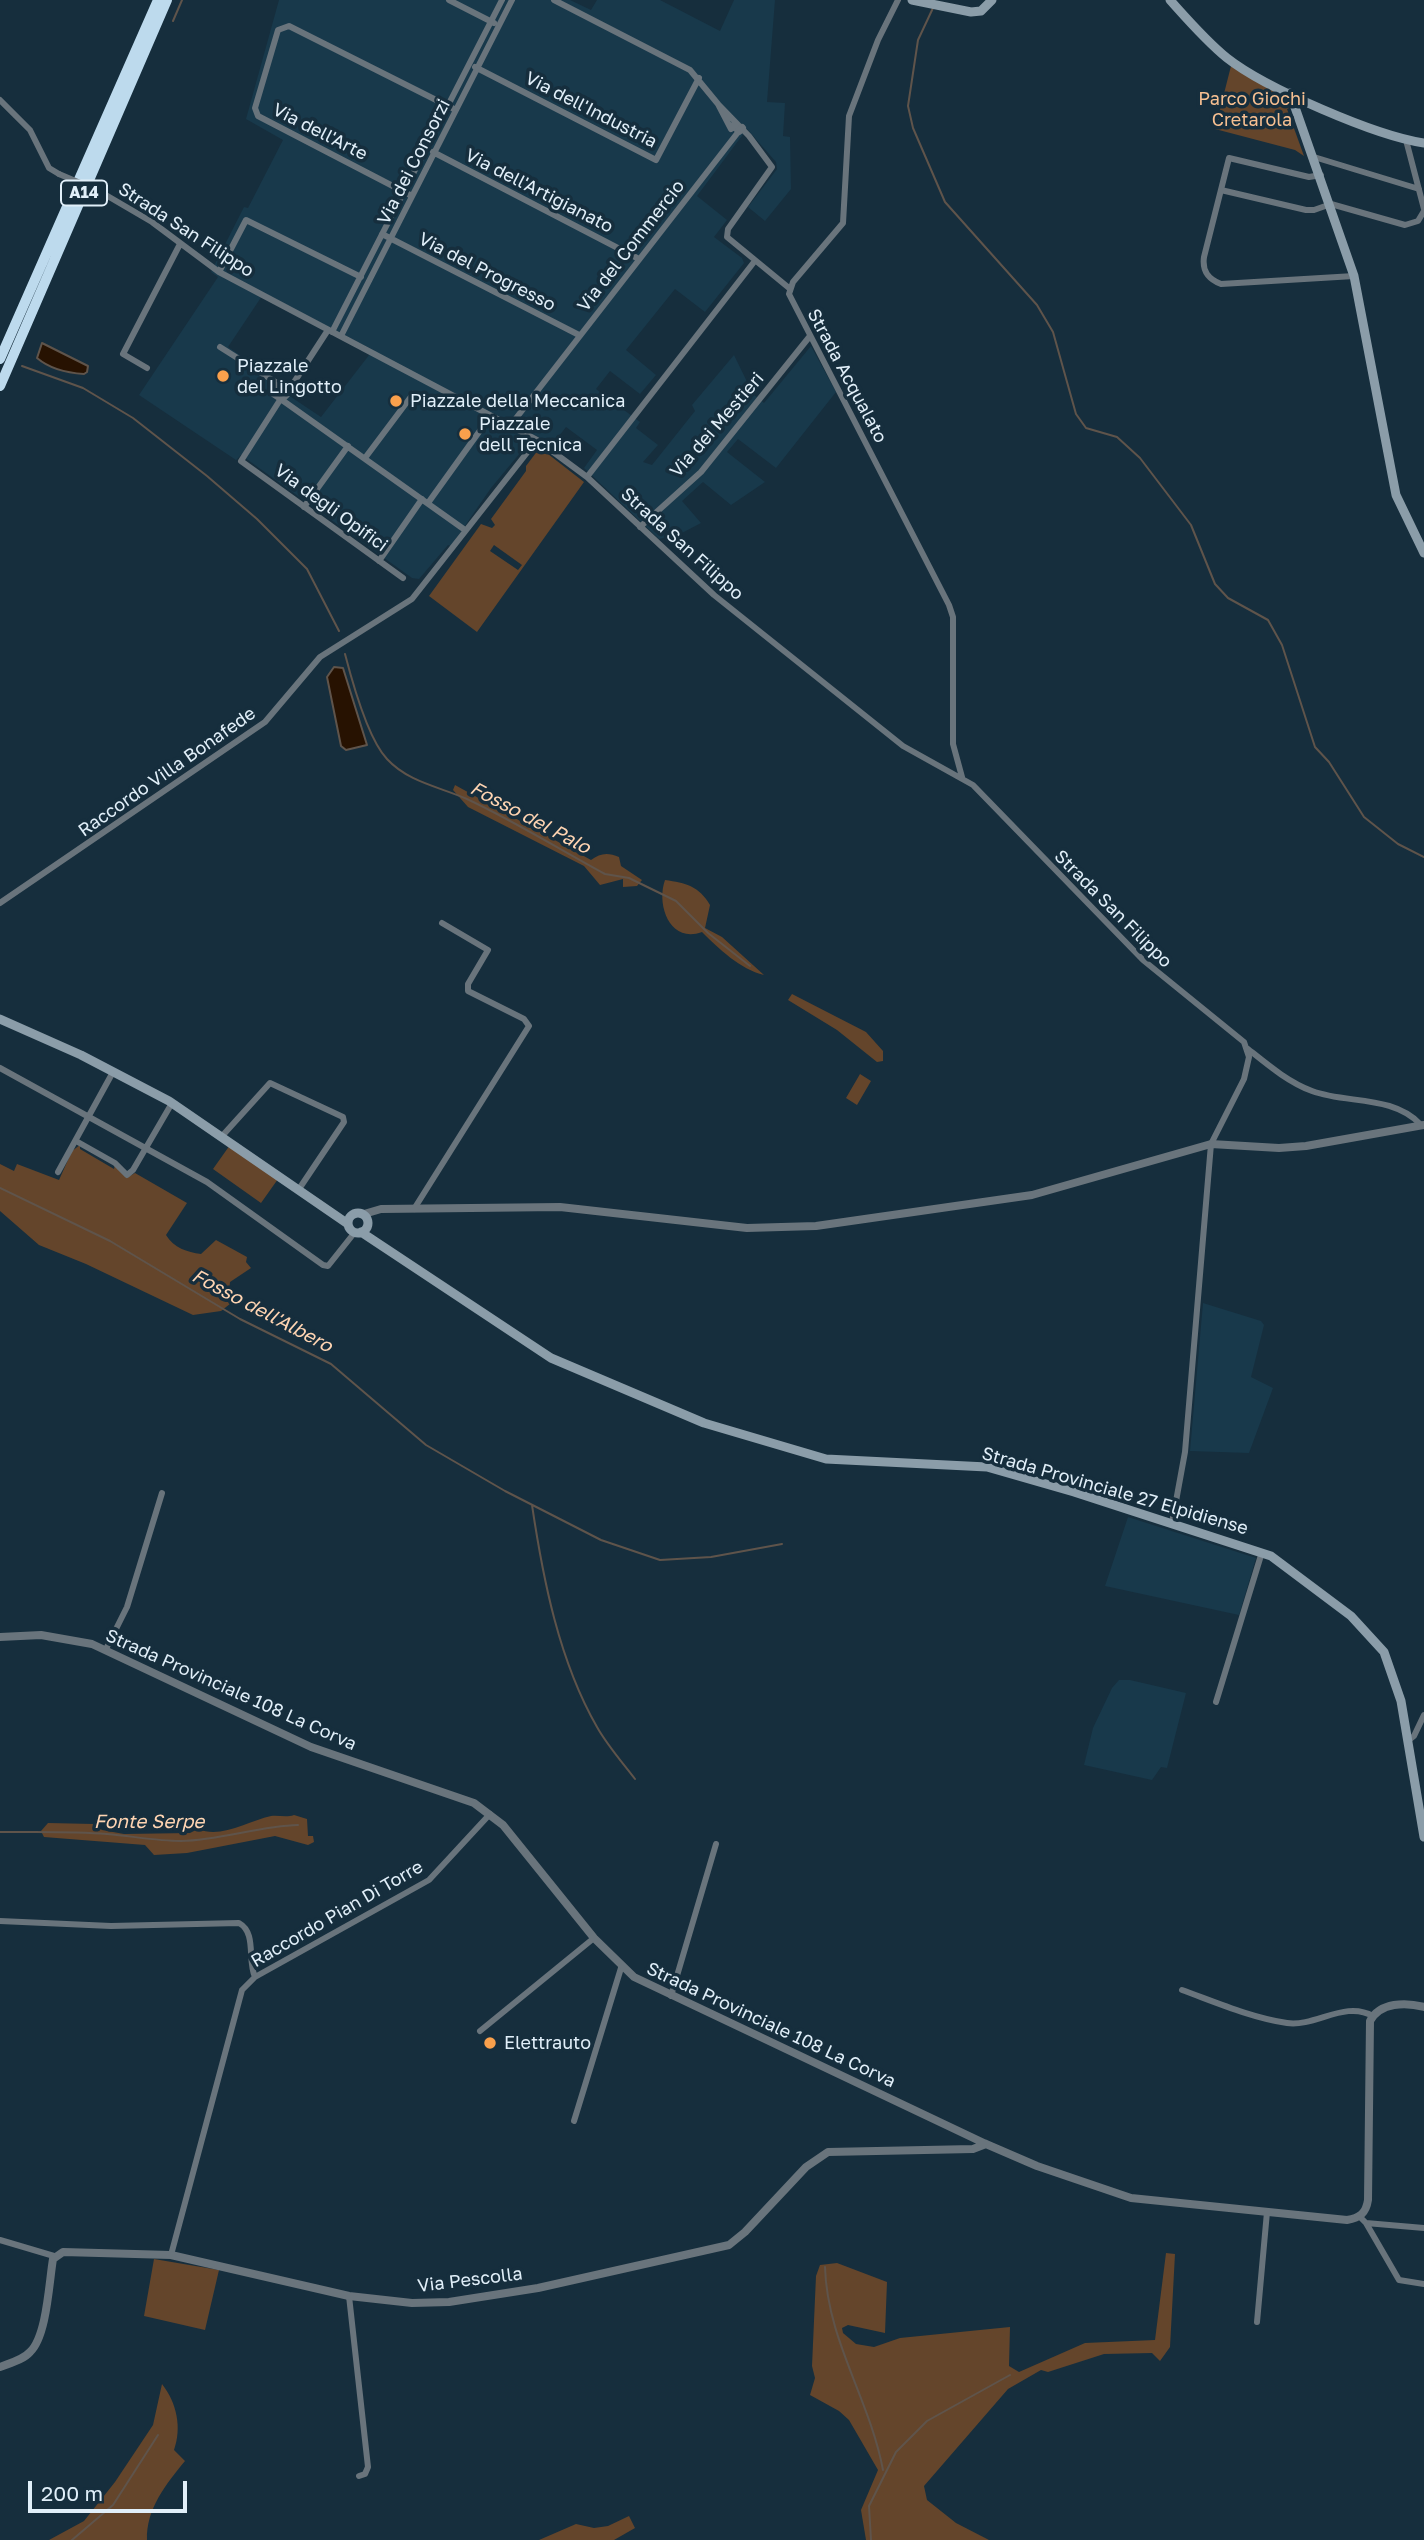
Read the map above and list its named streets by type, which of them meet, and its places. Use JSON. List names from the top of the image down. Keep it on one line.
{"streets":{"highway":["A14"],"main road":["Strada Provinciale 27 Elpidiense"],"street":["Via dell'Industria","Via dell'Arte","Via dei Consorzi","Via dell'Artigianato","Strada San Filippo","Via del Commercio","Via del Progresso","Strada Acqualato","Via dei Mestieri","Via degli Opifici","Raccordo Villa Bonafede","Strada Provinciale 108 La Corva","Raccordo Pian Di Torre","Via Pescolla"]},"crossings":[["Via dell'Industria","Via dei Consorzi"],["Via dell'Arte","Via dei Consorzi"],["Via dei Consorzi","Via dell'Artigianato"],["Via dei Consorzi","Strada San Filippo"],["Via dei Consorzi","Via del Progresso"],["Via dei Consorzi","Via degli Opifici"],["Via dell'Artigianato","Via del Commercio"],["Strada San Filippo","Via del Commercio"],["Strada San Filippo","Strada Acqualato"],["Strada San Filippo","Via dei Mestieri"],["Strada San Filippo","Raccordo Villa Bonafede"],["Via del Commercio","Via del Progresso"],["Strada Acqualato","Via dei Mestieri"],["Strada Provinciale 108 La Corva","Raccordo Pian Di Torre"],["Strada Provinciale 108 La Corva","Via Pescolla"],["Raccordo Pian Di Torre","Via Pescolla"]],"water":["Fosso del Palo","Fosso dell'Albero","Fonte Serpe"],"parks":["Parco Giochi Cretarola"],"places":["Piazzale del Lingotto","Piazzale della Meccanica","Piazzale dell Tecnica","Elettrauto"],"scale_bar":"200 m"}
